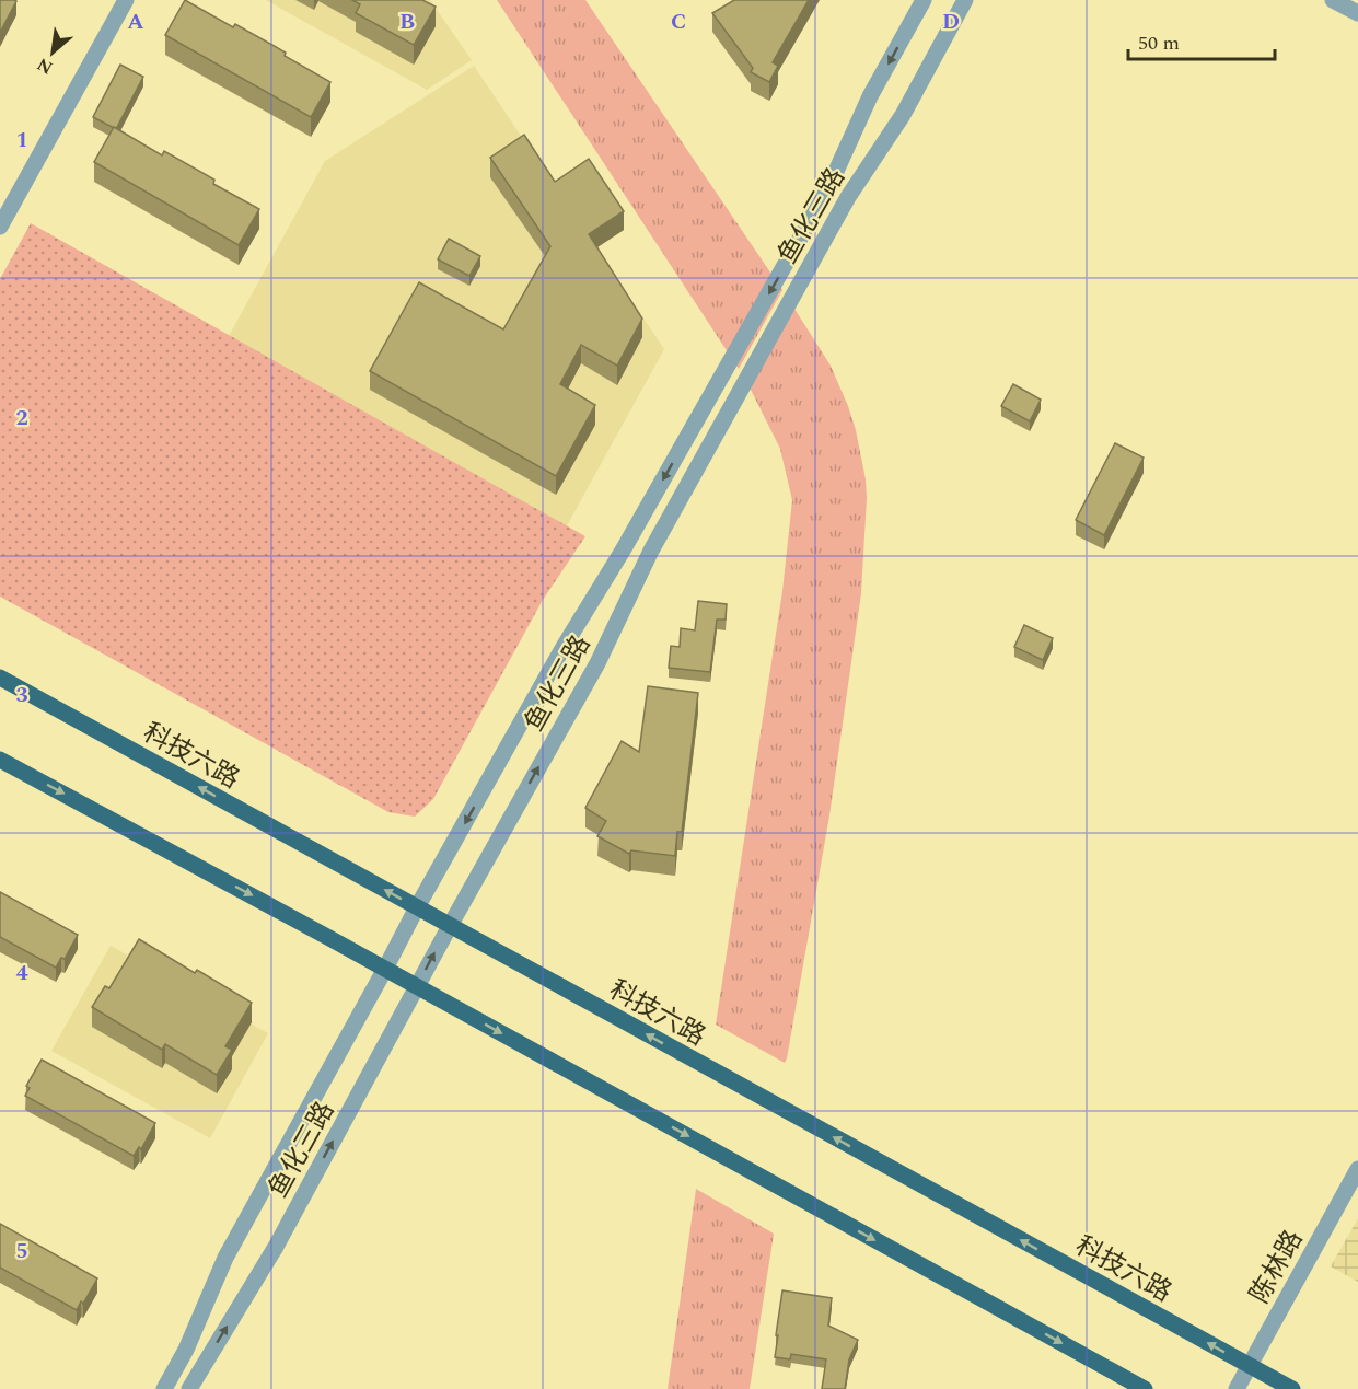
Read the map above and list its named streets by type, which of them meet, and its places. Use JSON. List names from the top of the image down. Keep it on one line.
{"streets":{"main road":["科技六路"],"street":["鱼化三路","陈林路"]},"crossings":[["鱼化三路","科技六路"],["科技六路","陈林路"]],"scale_bar":"50 m","north":"bottom left","grid":{"columns":["A","B","C","D"],"rows":["1","2","3","4","5"]}}
